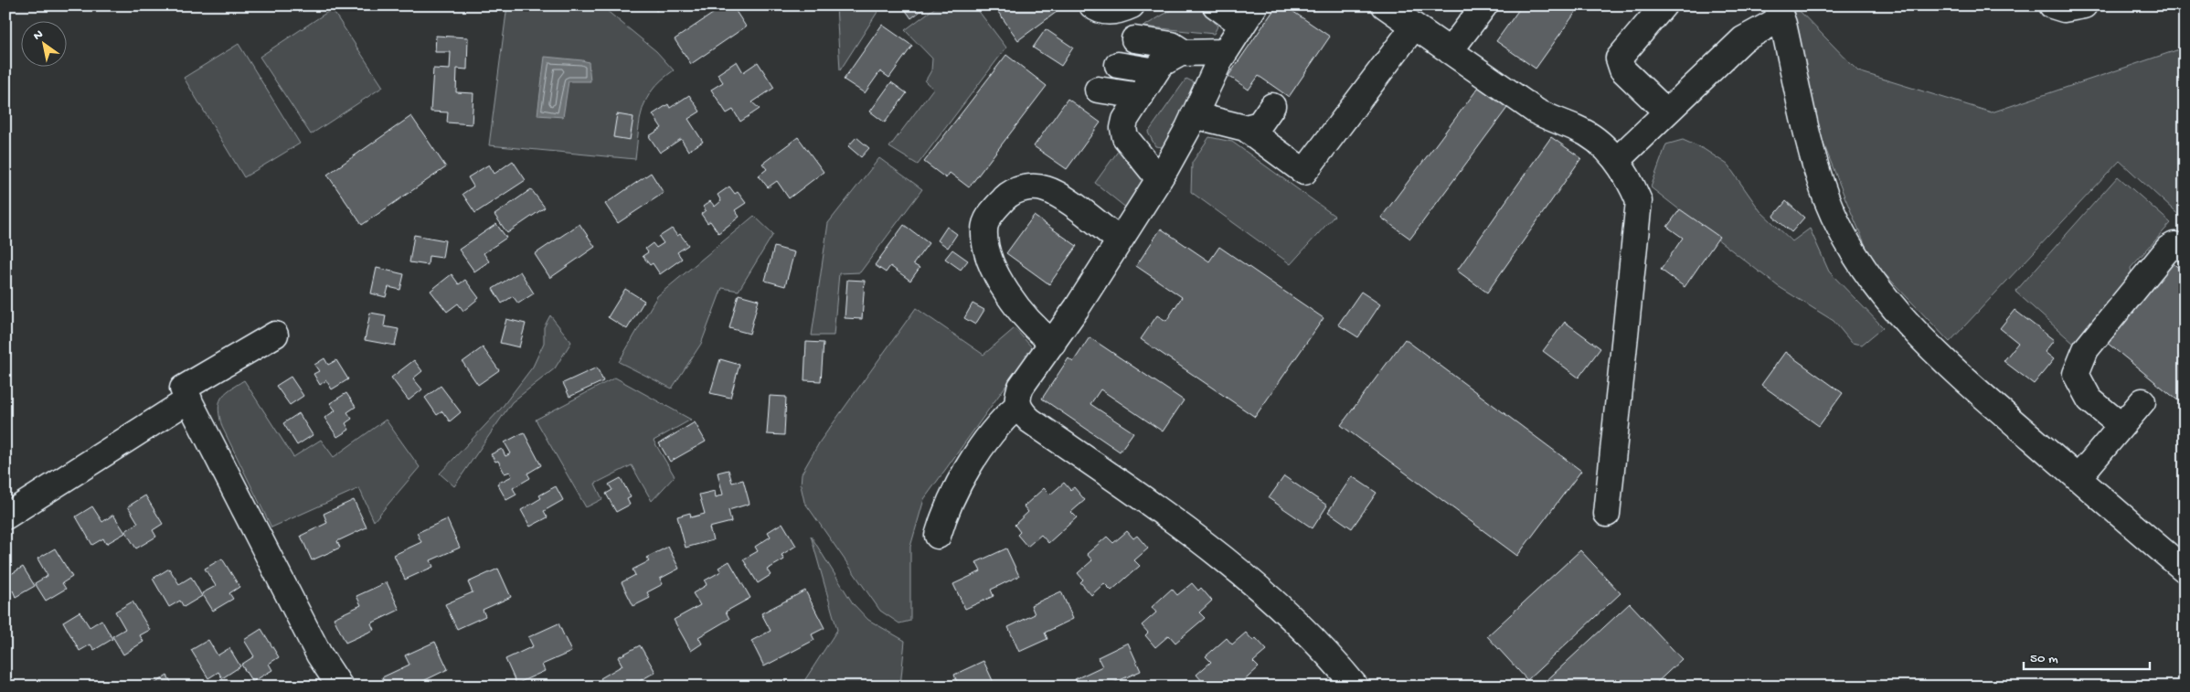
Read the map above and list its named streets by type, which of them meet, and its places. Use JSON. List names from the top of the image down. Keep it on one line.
{"scale_bar":"50 m","north":"top left"}
